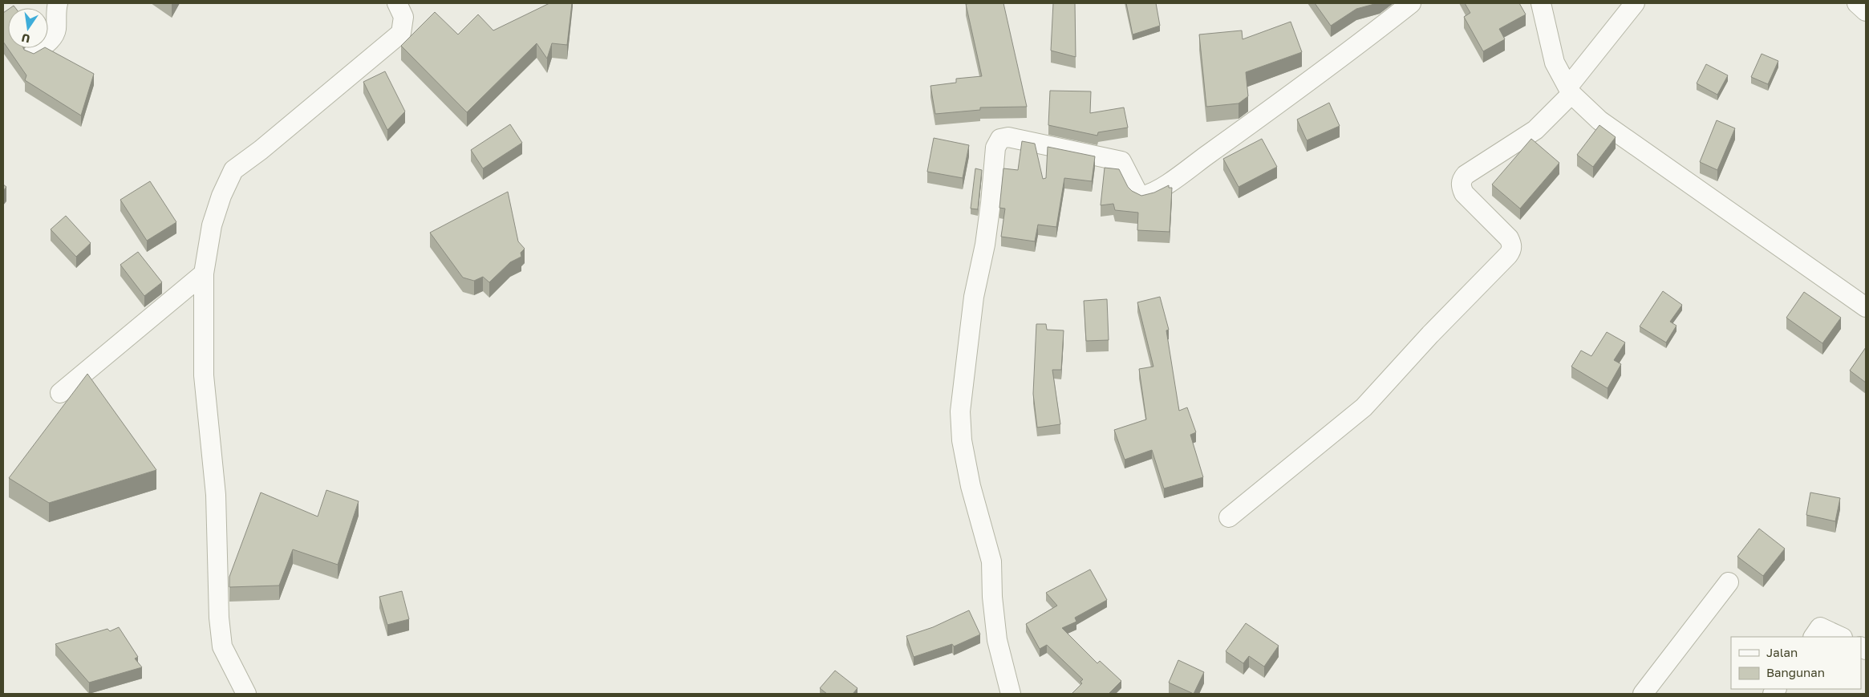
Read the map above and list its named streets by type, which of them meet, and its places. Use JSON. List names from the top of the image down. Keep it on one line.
{"legend":["Jalan","Bangunan"],"north":"bottom"}
